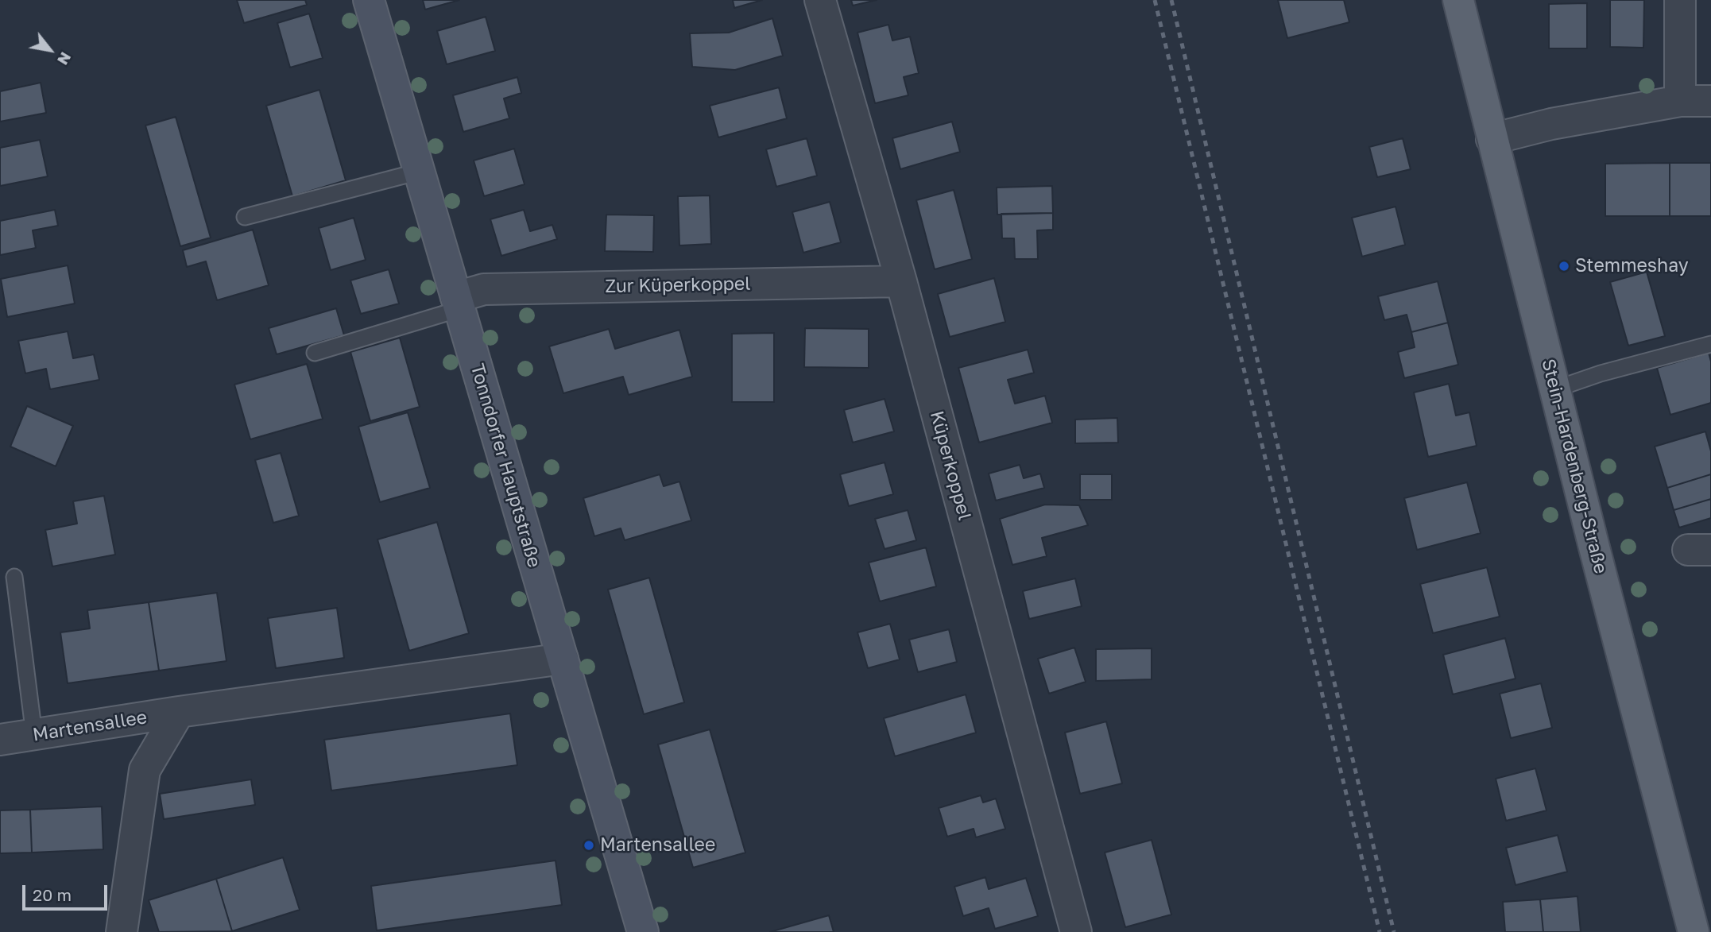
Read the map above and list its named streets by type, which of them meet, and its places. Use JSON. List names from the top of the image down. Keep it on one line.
{"streets":{"main road":["Tonndorfer Hauptstraße","Stein-Hardenberg-Straße"],"street":["Zur Küperkoppel","Küperkoppel","Martensallee"]},"crossings":[["Zur Küperkoppel","Tonndorfer Hauptstraße"],["Zur Küperkoppel","Küperkoppel"],["Tonndorfer Hauptstraße","Martensallee"]],"places":["Stemmeshay","Martensallee"],"scale_bar":"20 m","north":"bottom right"}
